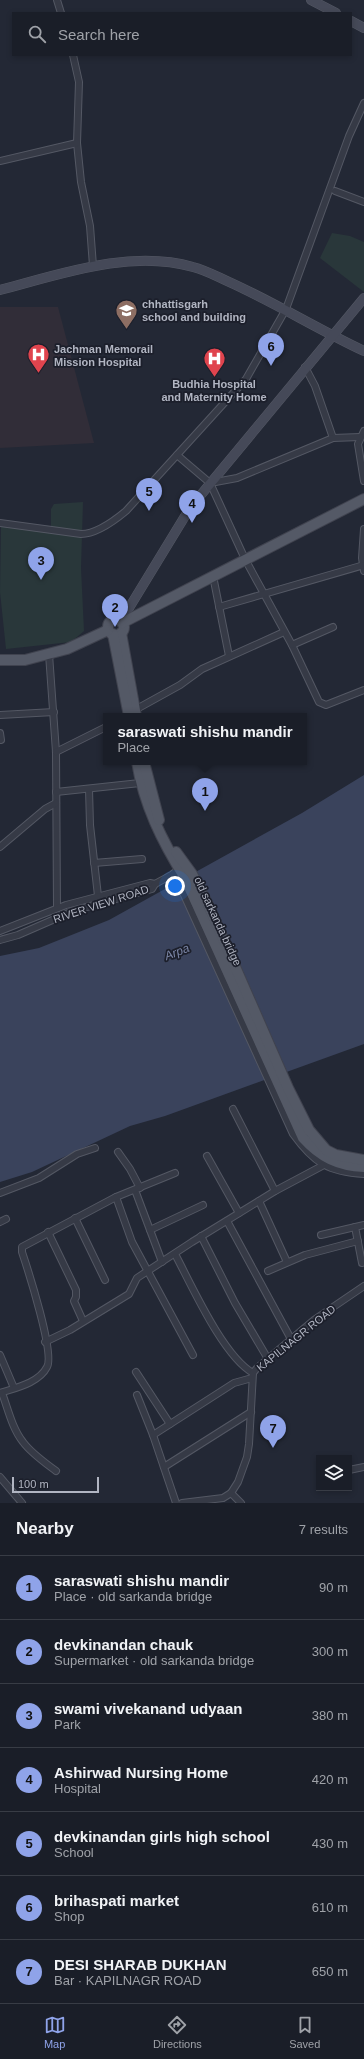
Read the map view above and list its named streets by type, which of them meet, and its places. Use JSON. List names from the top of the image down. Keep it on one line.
{"streets":{"main road":["old sarkanda bridge"],"street":["RIVER VIEW ROAD","KAPILNAGR ROAD"]},"crossings":[["RIVER VIEW ROAD","old sarkanda bridge"]],"water":["Arpa"],"places":{"school or university":["chhattisgarh school and building"],"hospital":["Jachman Memorail Mission Hospital","Budhia Hospital and Maternity Home"]},"scale_bar":"100 m","page":{"search":"Search here","pins":["6","5","4","3","2","1","7"],"popup":["saraswati shishu mandir","Place"],"scale":"100 m","heading":["Nearby","7 results"],"list":[{"mark":"1","name":"saraswati shishu mandir","note":"Place · old sarkanda bridge","value":"90 m"},{"mark":"2","name":"devkinandan chauk","note":"Supermarket · old sarkanda bridge","value":"300 m"},{"mark":"3","name":"swami vivekanand udyaan","note":"Park","value":"380 m"},{"mark":"4","name":"Ashirwad Nursing Home","note":"Hospital","value":"420 m"},{"mark":"5","name":"devkinandan girls high school","note":"School","value":"430 m"},{"mark":"6","name":"brihaspati market","note":"Shop","value":"610 m"},{"mark":"7","name":"DESI SHARAB DUKHAN","note":"Bar · KAPILNAGR ROAD","value":"650 m"}],"nav":["Map","Directions","Saved"]}}
